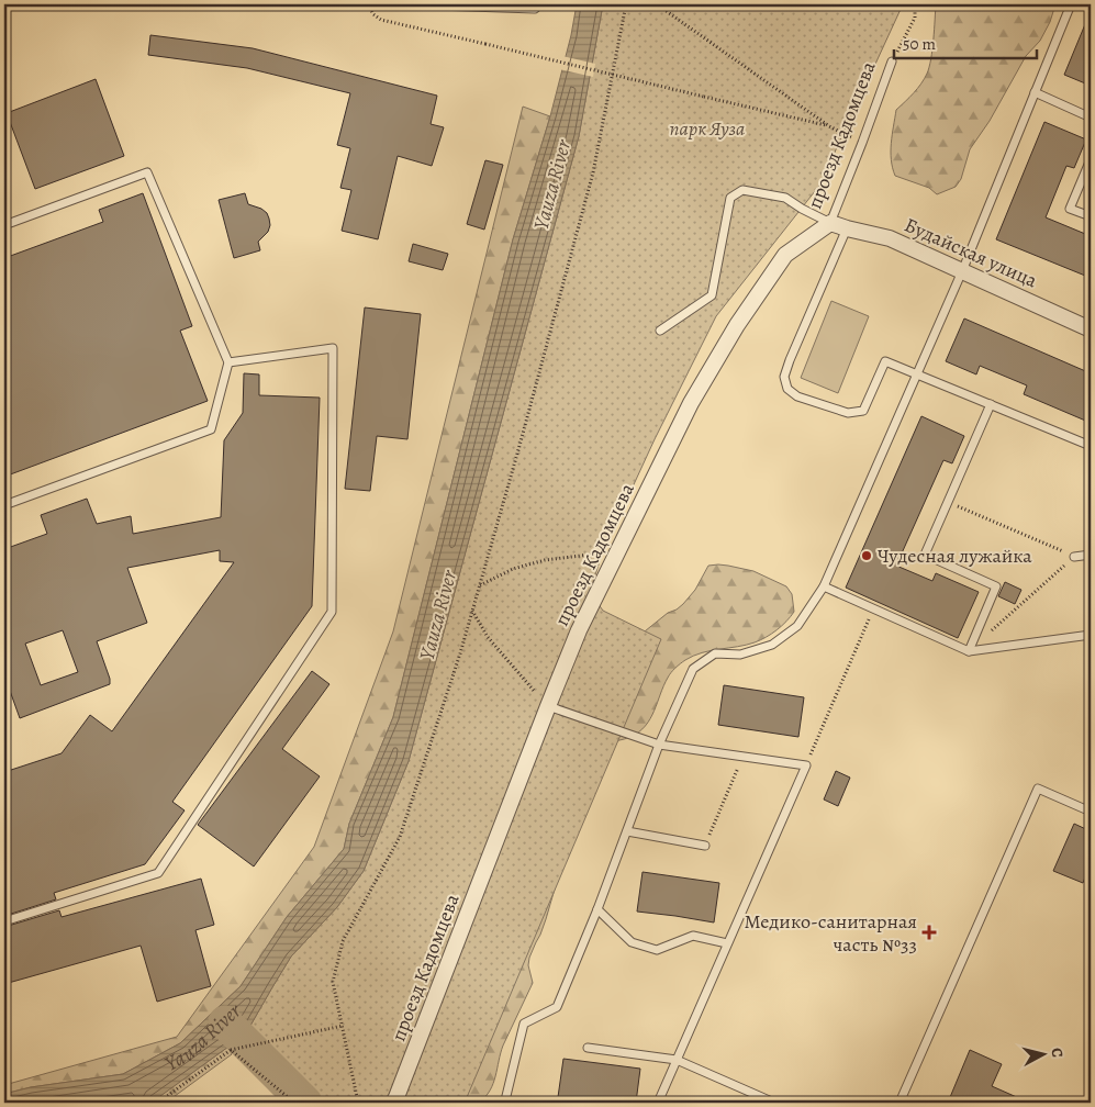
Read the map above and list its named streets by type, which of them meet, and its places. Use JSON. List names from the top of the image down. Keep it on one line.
{"streets":{"street":["проезд Кадомцева","Будайская улица"]},"crossings":[["проезд Кадомцева","Будайская улица"]],"water":["Yauza River"],"parks":["парк Яуза"],"places":{"other":["Чудесная лужайка"],"health":["Медико-санитарная часть №33"]},"scale_bar":"50 m","north":"right"}
